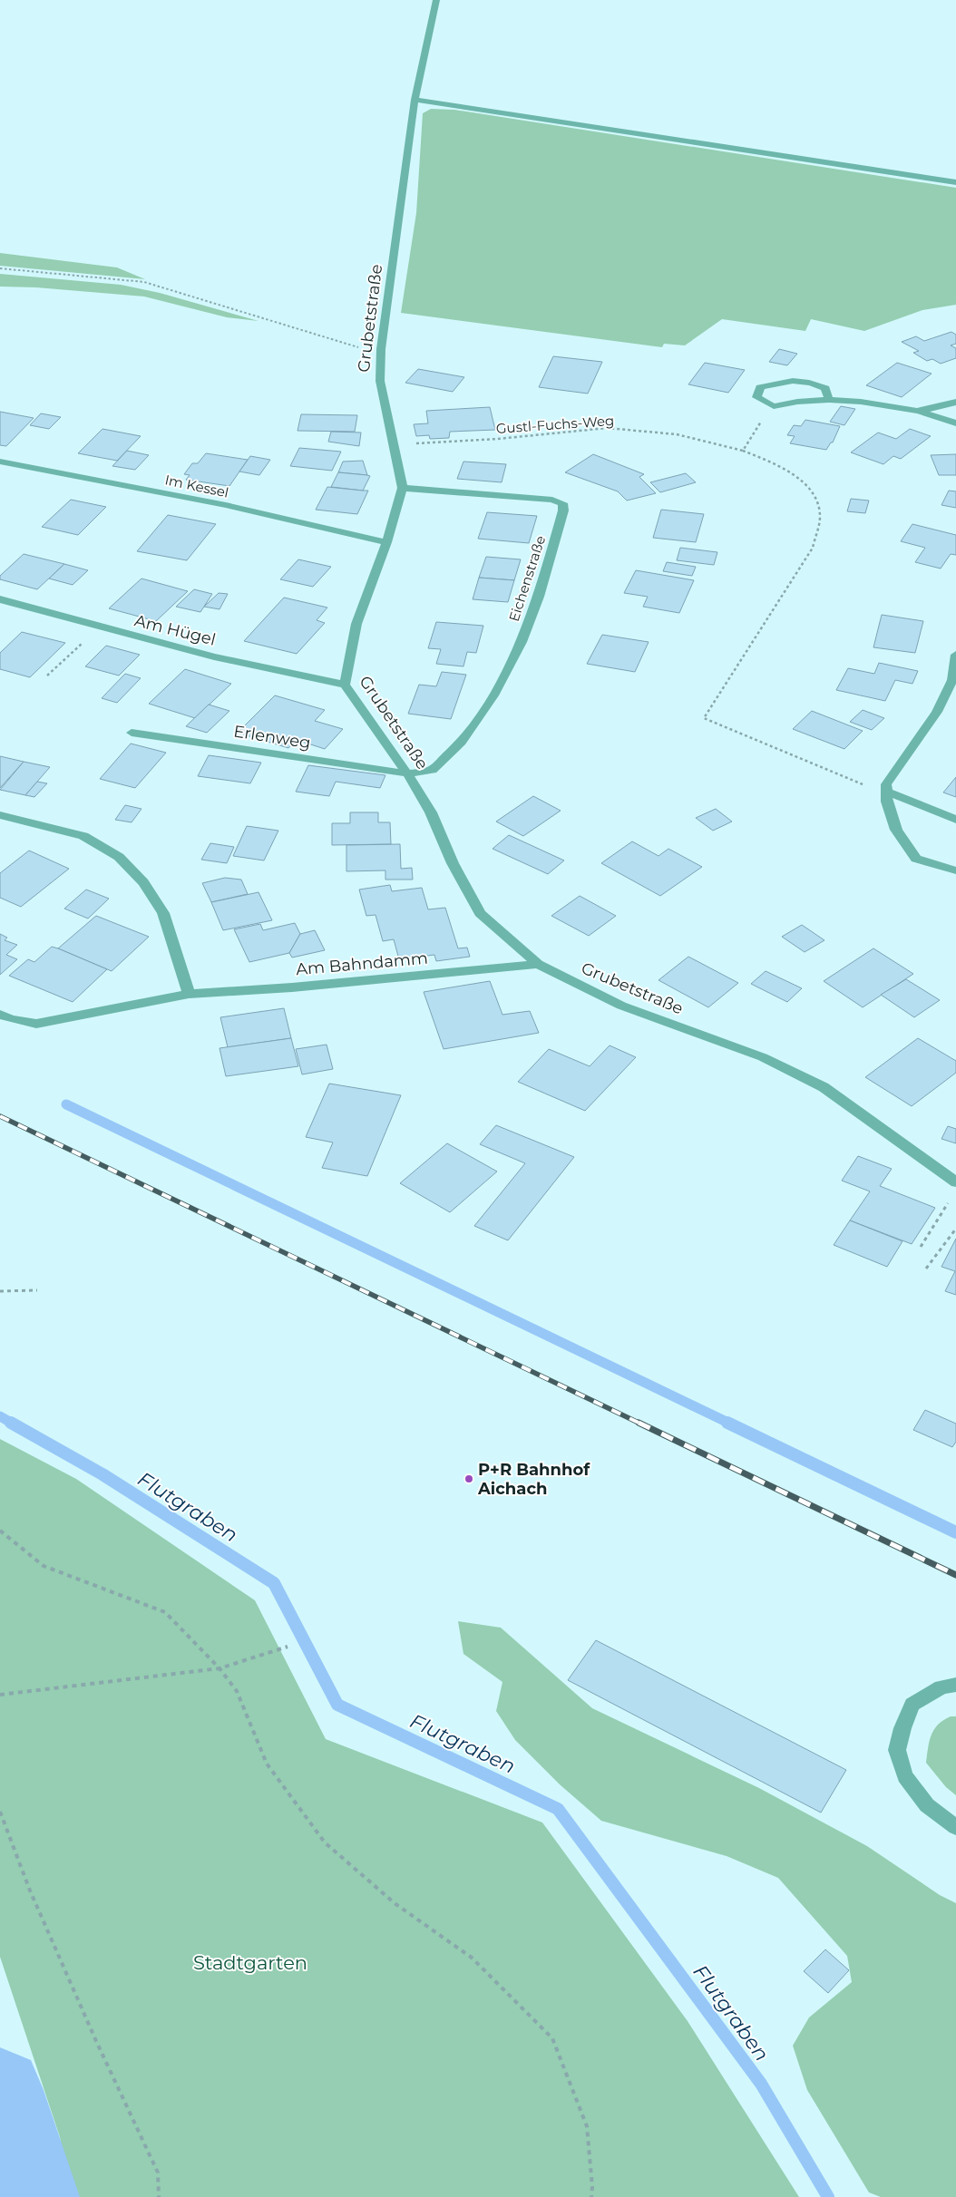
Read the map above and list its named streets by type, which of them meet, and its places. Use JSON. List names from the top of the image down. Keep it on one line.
{"streets":{"street":["Grubetstraße","Im Kessel","Eichenstraße","Am Hügel","Erlenweg","Am Bahndamm"],"path":["Gustl-Fuchs-Weg"]},"crossings":[["Grubetstraße","Gustl-Fuchs-Weg"],["Grubetstraße","Im Kessel"],["Grubetstraße","Eichenstraße"],["Grubetstraße","Am Hügel"],["Grubetstraße","Erlenweg"],["Grubetstraße","Am Bahndamm"],["Eichenstraße","Erlenweg"]],"water":["Flutgraben"],"parks":["Stadtgarten"],"places":["P+R Bahnhof Aichach"]}
